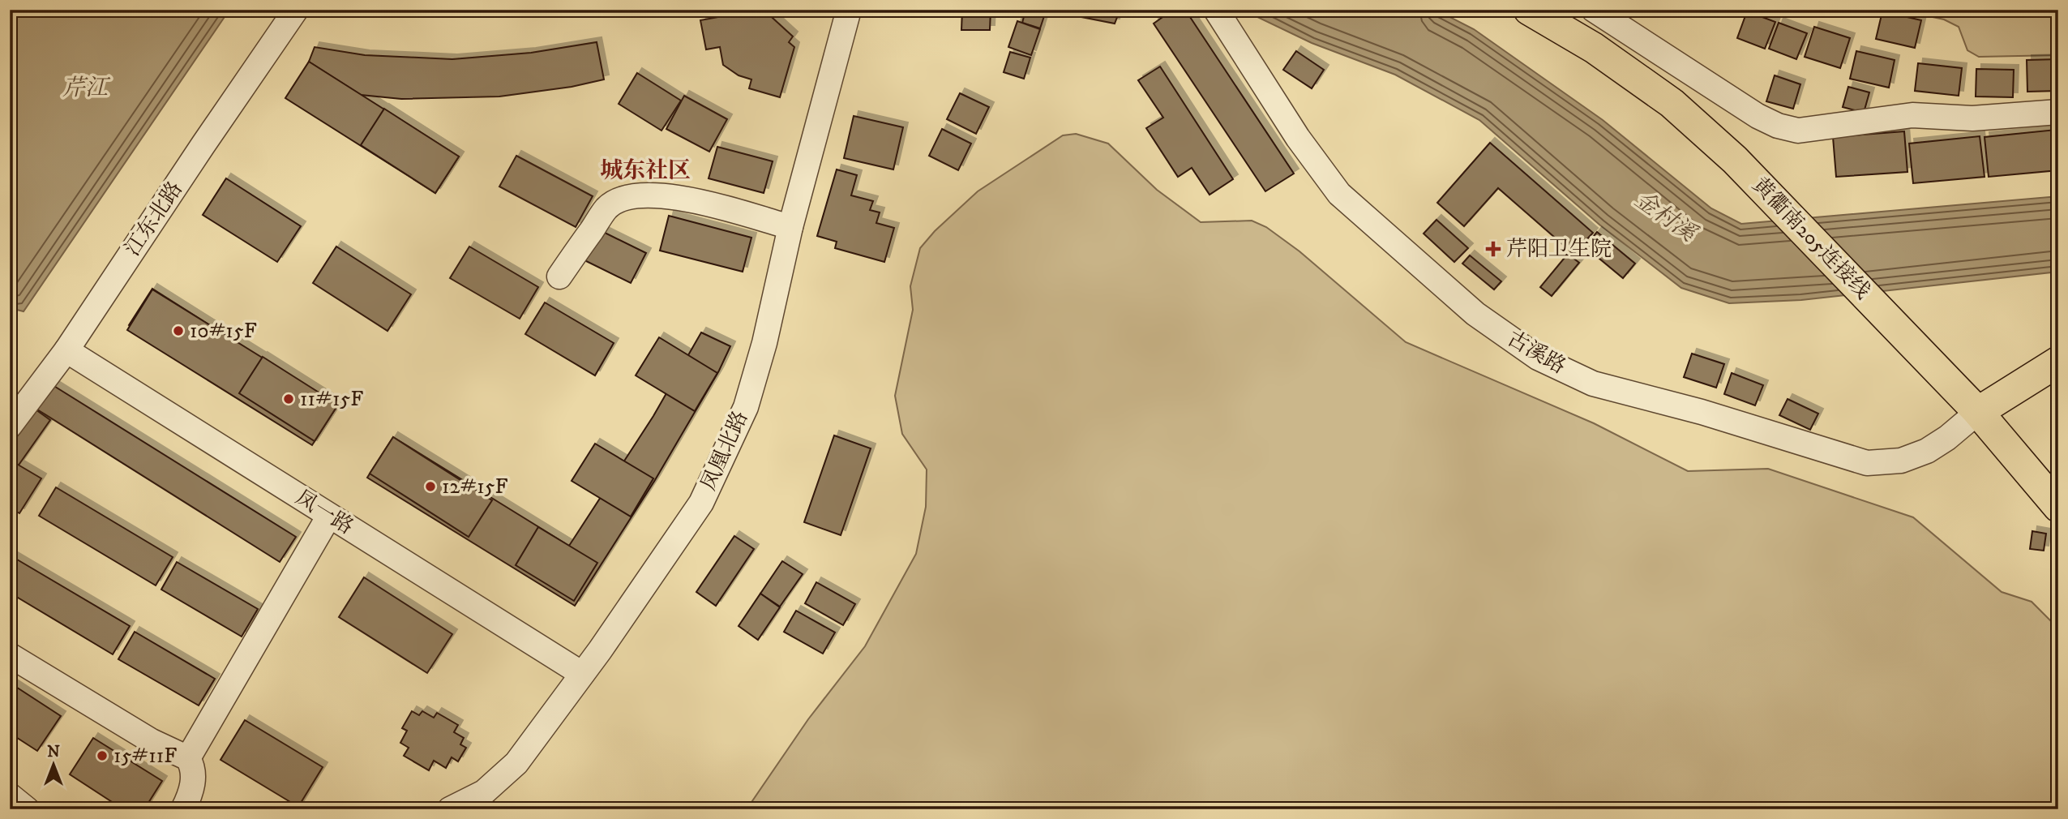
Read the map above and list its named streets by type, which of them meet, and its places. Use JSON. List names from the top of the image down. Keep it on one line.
{"streets":{"main road":["黄衢南205连接线"],"street":["江东北路","古溪路","凤凰北路","凤一路"]},"crossings":[["江东北路","凤一路"],["黄衢南205连接线","古溪路"],["凤凰北路","凤一路"]],"districts":["城东社区"],"water":["芹江","金村溪"],"places":{"health":["芹阳卫生院"],"other":["10#15F","11#15F","12#15F","15#11F"]},"north":"top"}
